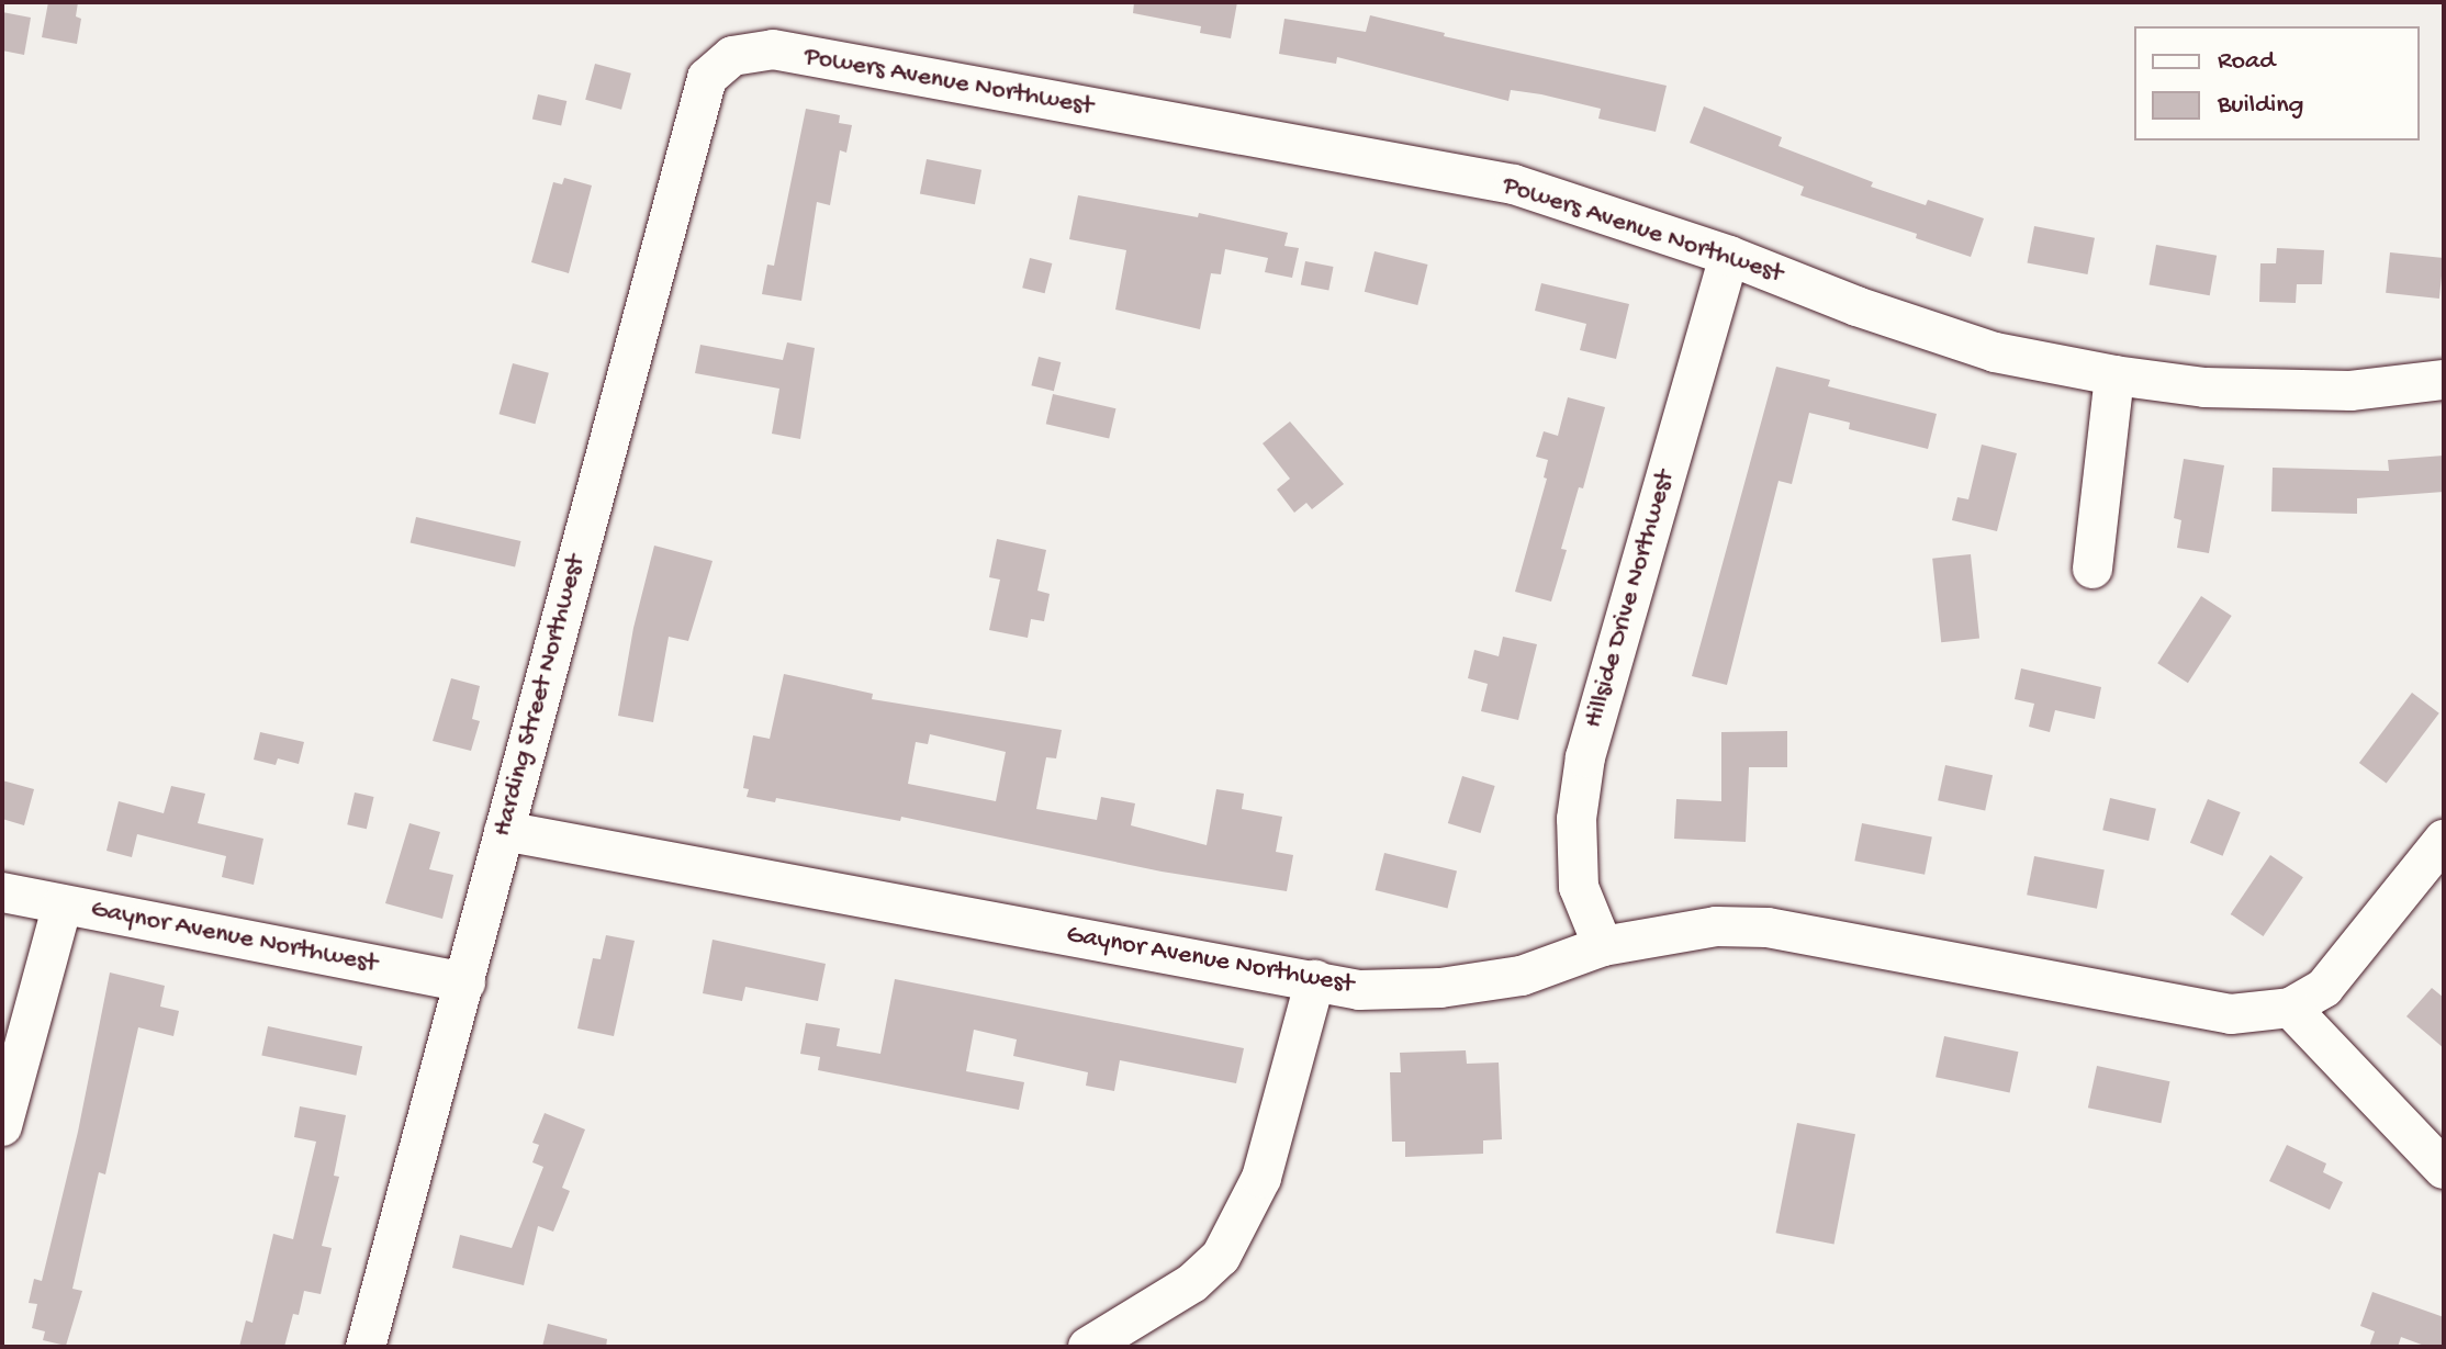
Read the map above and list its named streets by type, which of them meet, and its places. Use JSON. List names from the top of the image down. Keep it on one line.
{"streets":{"street":["Powers Avenue Northwest","Hillside Drive Northwest","Harding Street Northwest","Gaynor Avenue Northwest"]},"crossings":[["Powers Avenue Northwest","Hillside Drive Northwest"],["Powers Avenue Northwest","Harding Street Northwest"],["Hillside Drive Northwest","Gaynor Avenue Northwest"],["Harding Street Northwest","Gaynor Avenue Northwest"]],"legend":["Road","Building"]}
